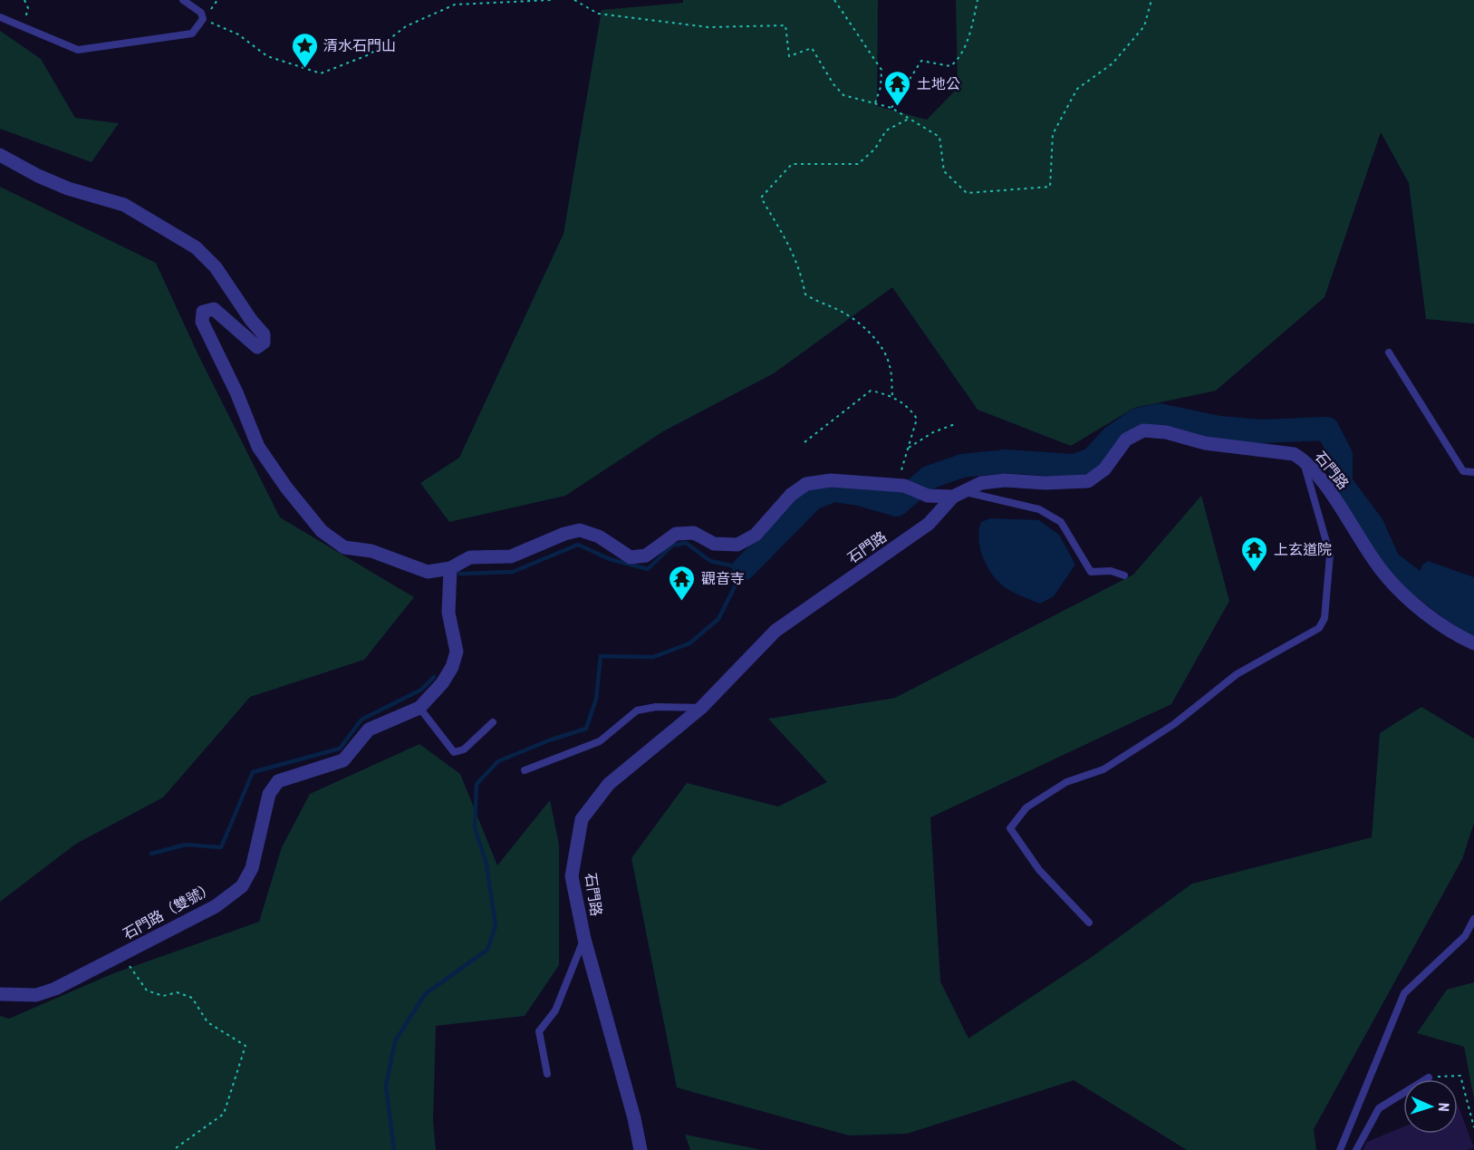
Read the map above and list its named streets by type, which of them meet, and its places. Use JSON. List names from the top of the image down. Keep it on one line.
{"streets":{"street":["石門路","石門路（雙號）"]},"places":{"place":["清水石門山"],"temple":["土地公","上玄道院","觀音寺"]},"north":"right"}
